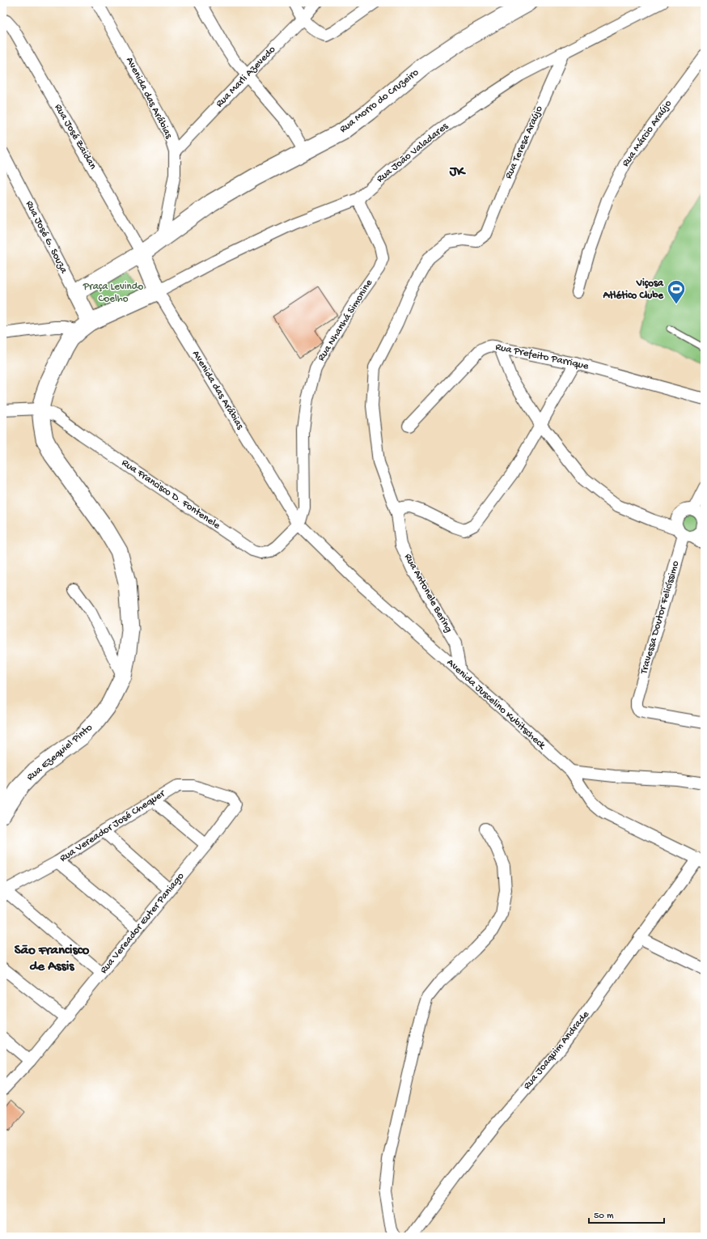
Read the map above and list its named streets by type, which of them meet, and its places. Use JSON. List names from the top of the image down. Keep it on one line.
{"streets":{"street":["Rua Marli Azevedo","Avenida das Arábias","Rua Morro do Cruzeiro","Rua Márcio Araújo","Rua José Zaidan","Rua Teresa Araújo","Rua João Valadares","Rua José G. Souza","Rua Nhanhá Simonine","Rua Prefeito Parrique","Rua Francisco D. Fontenele","Rua Antonele Bering","Travessa Doutor Felicíssimo","Avenida Juscelino Kubitscheck","Rua Ezequiel Pinto","Rua Vereador José Chequer","Rua Vereador Euter Paniago","Rua Joaquim Andrade"]},"crossings":[["Rua Marli Azevedo","Avenida das Arábias"],["Avenida das Arábias","Rua Morro do Cruzeiro"],["Avenida das Arábias","Rua José Zaidan"],["Avenida das Arábias","Rua João Valadares"],["Avenida das Arábias","Rua Nhanhá Simonine"],["Avenida das Arábias","Rua Francisco D. Fontenele"],["Avenida das Arábias","Avenida Juscelino Kubitscheck"],["Rua Morro do Cruzeiro","Rua José Zaidan"],["Rua Morro do Cruzeiro","Rua José G. Souza"],["Rua Teresa Araújo","Rua João Valadares"],["Rua Teresa Araújo","Rua Antonele Bering"],["Rua João Valadares","Rua Nhanhá Simonine"],["Rua Nhanhá Simonine","Rua Francisco D. Fontenele"],["Rua Nhanhá Simonine","Avenida Juscelino Kubitscheck"],["Rua Francisco D. Fontenele","Avenida Juscelino Kubitscheck"],["Rua Francisco D. Fontenele","Rua Ezequiel Pinto"],["Rua Antonele Bering","Avenida Juscelino Kubitscheck"],["Avenida Juscelino Kubitscheck","Rua Joaquim Andrade"],["Rua Vereador José Chequer","Rua Vereador Euter Paniago"]],"districts":["JK","São Francisco de Assis"],"parks":["Praça Levindo Coelho"],"places":{"sports":["Viçosa Atlético Clube"]},"scale_bar":"50 m"}
